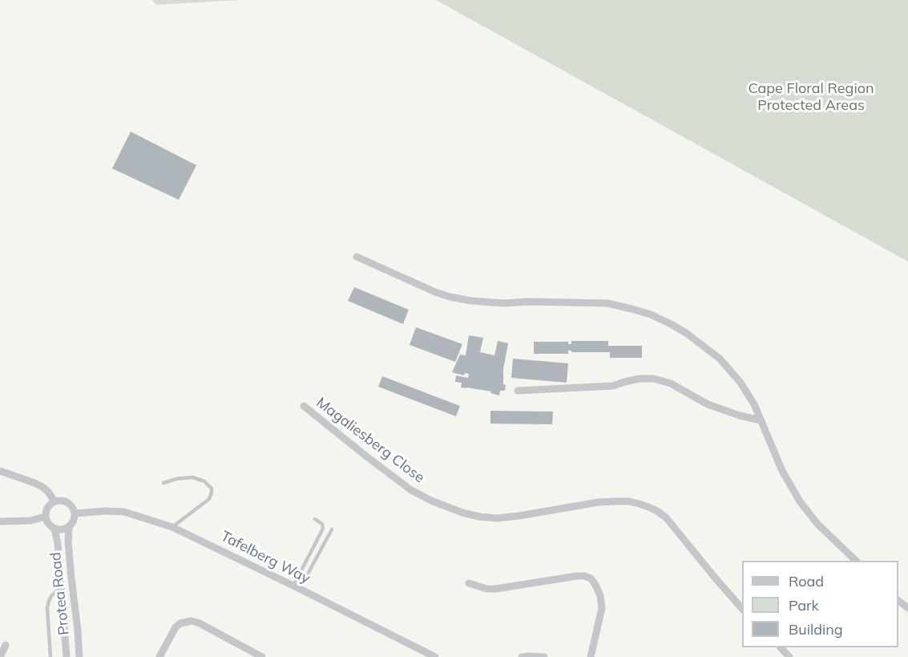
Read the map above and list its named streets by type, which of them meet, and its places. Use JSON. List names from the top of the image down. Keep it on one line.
{"streets":{"street":["Magaliesberg Close","Tafelberg Way","Protea Road"]},"crossings":[["Tafelberg Way","Protea Road"]],"parks":["Cape Floral Region Protected Areas"],"legend":["Road","Park","Building"]}
